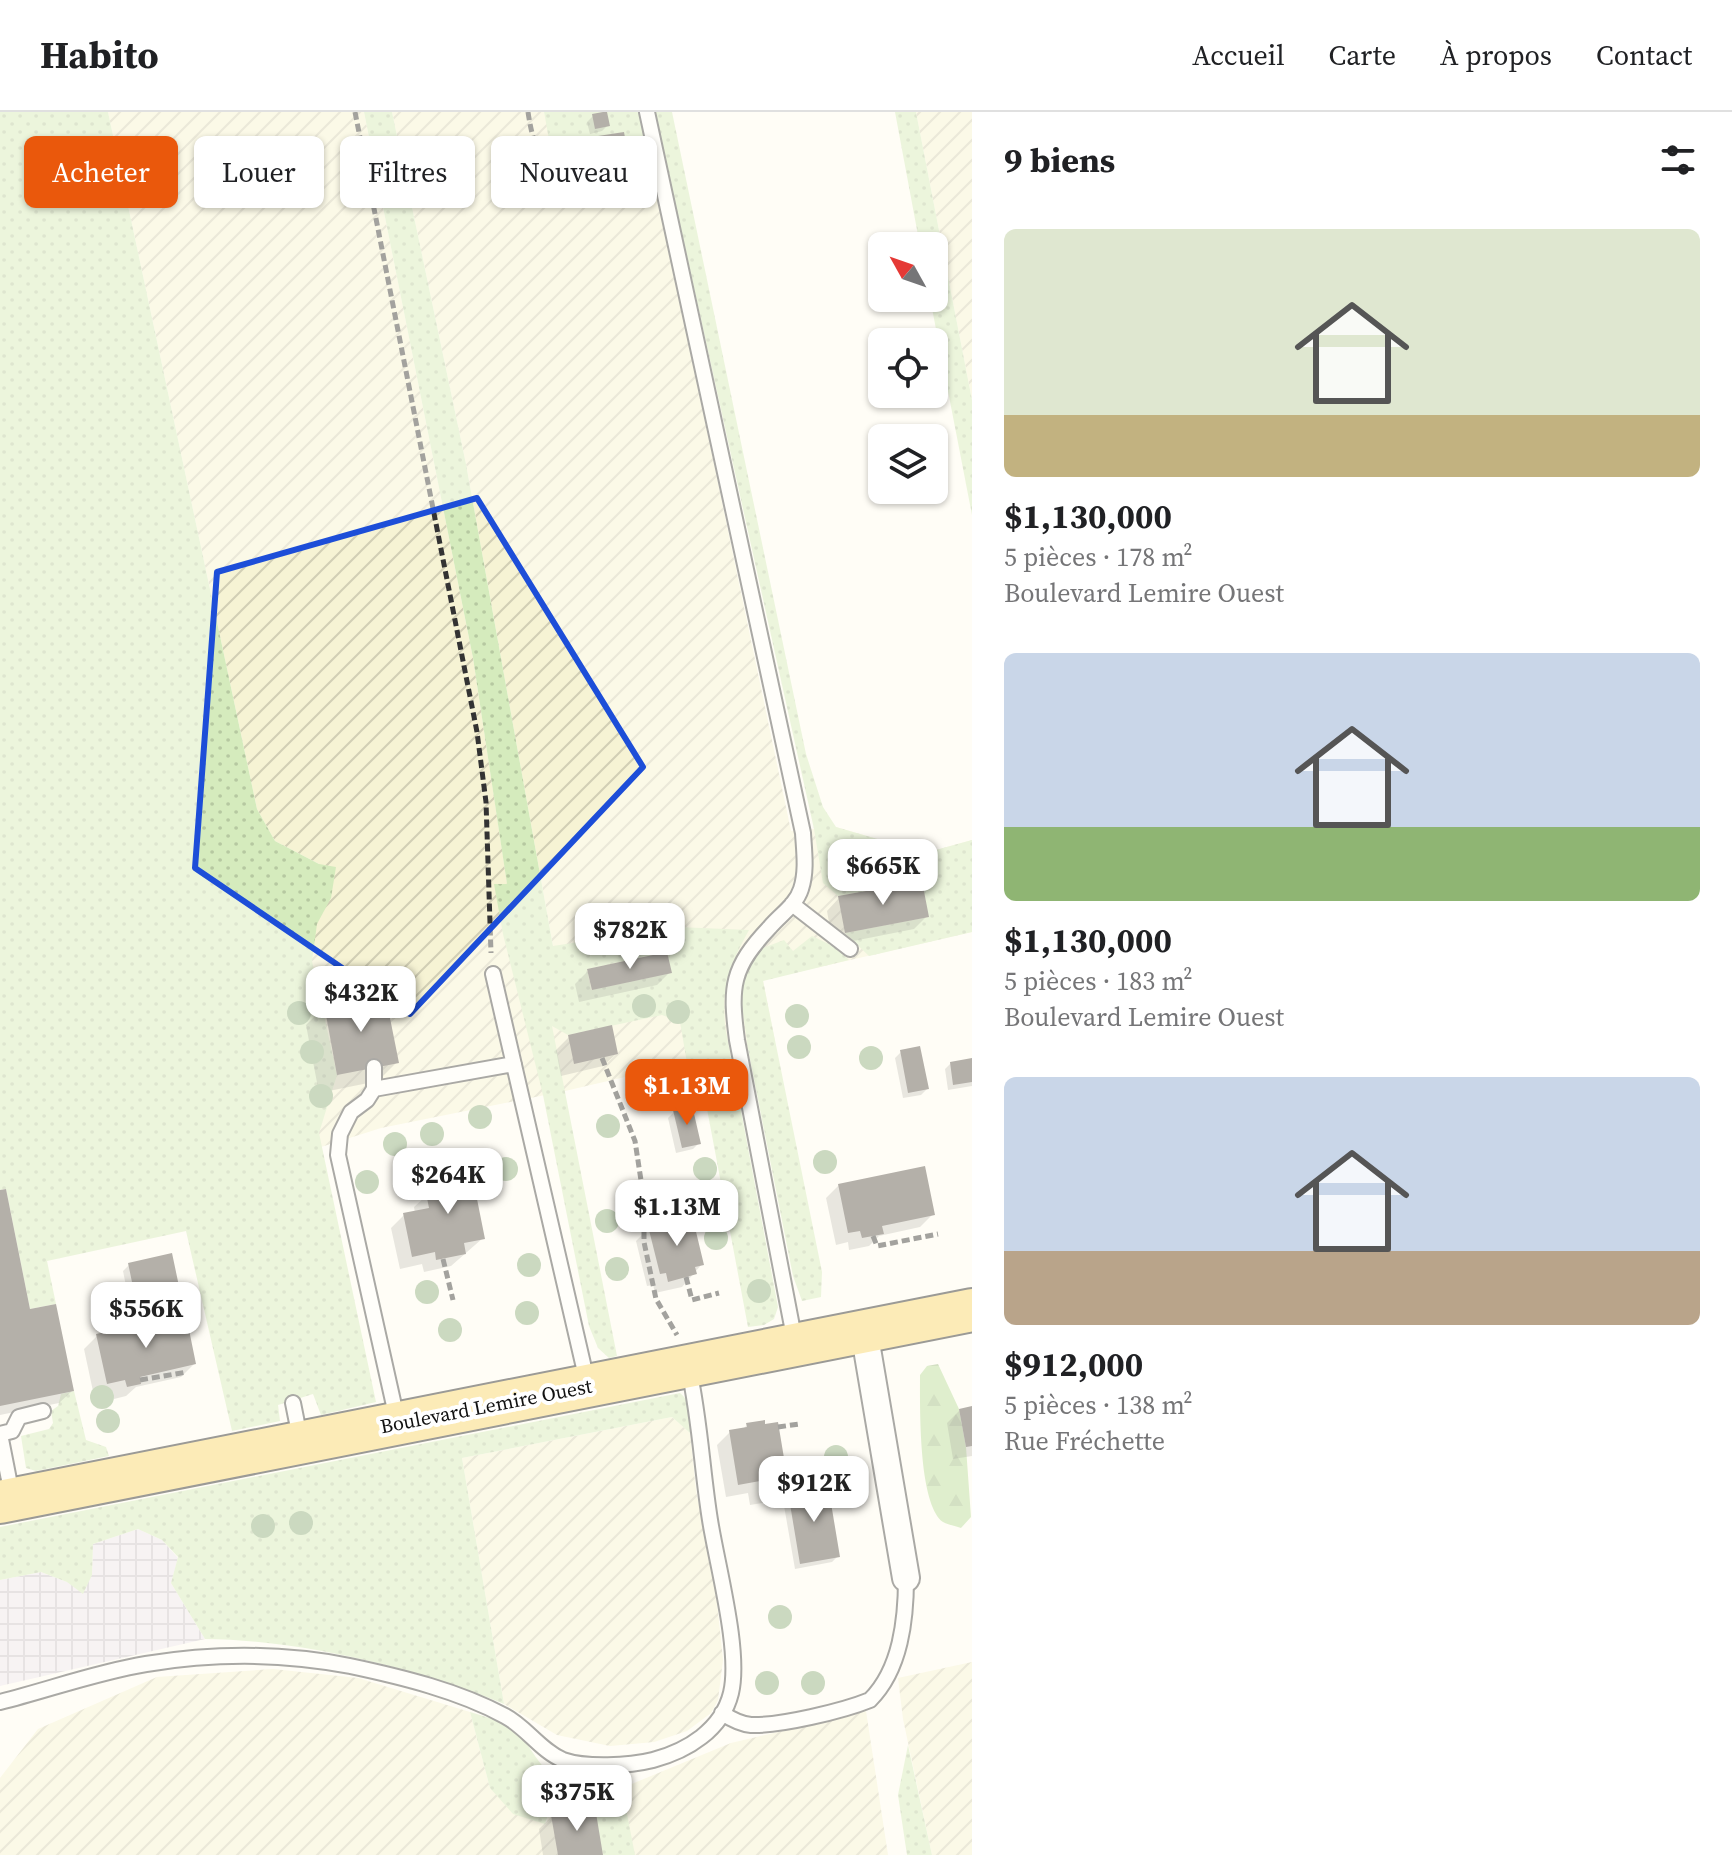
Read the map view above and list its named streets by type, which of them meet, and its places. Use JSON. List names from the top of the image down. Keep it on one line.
{"streets":{"main road":["Boulevard Lemire Ouest"]},"north":"top left","page":{"header":"Habito","nav":["Accueil","Carte","À propos","Contact"],"heading":"9 biens","chip":["Acheter","Louer","Filtres","Nouveau"],"list":[{"name":"$1,130,000","note":"5 pièces · 178 m² · Boulevard Lemire Ouest"},{"name":"$1,130,000","note":"5 pièces · 183 m² · Boulevard Lemire Ouest"},{"name":"$912,000","note":"5 pièces · 138 m² · Rue Fréchette"}],"price":["$665K","$782K","$432K","$1.13M","$264K","$1.13M","$556K","$912K","$375K"]}}
